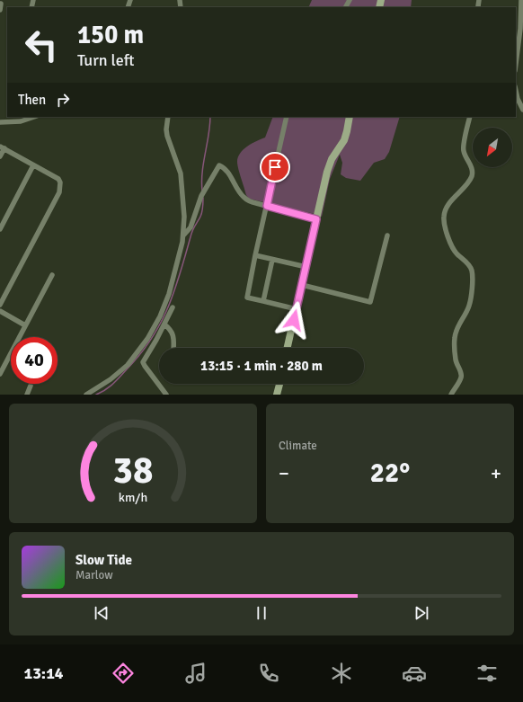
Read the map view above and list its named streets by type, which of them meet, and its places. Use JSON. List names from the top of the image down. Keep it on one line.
{"north":"bottom left","page":{"turn":["150 m","Turn left"],"then":"Then","limit":"40","trip":"13:15 · 1 min · 280 m","tile":"Climate","heat":["−","22°","+"],"song":["Slow Tide","Marlow"],"tabs":"13:14","gauge":["38","km/h"]}}
